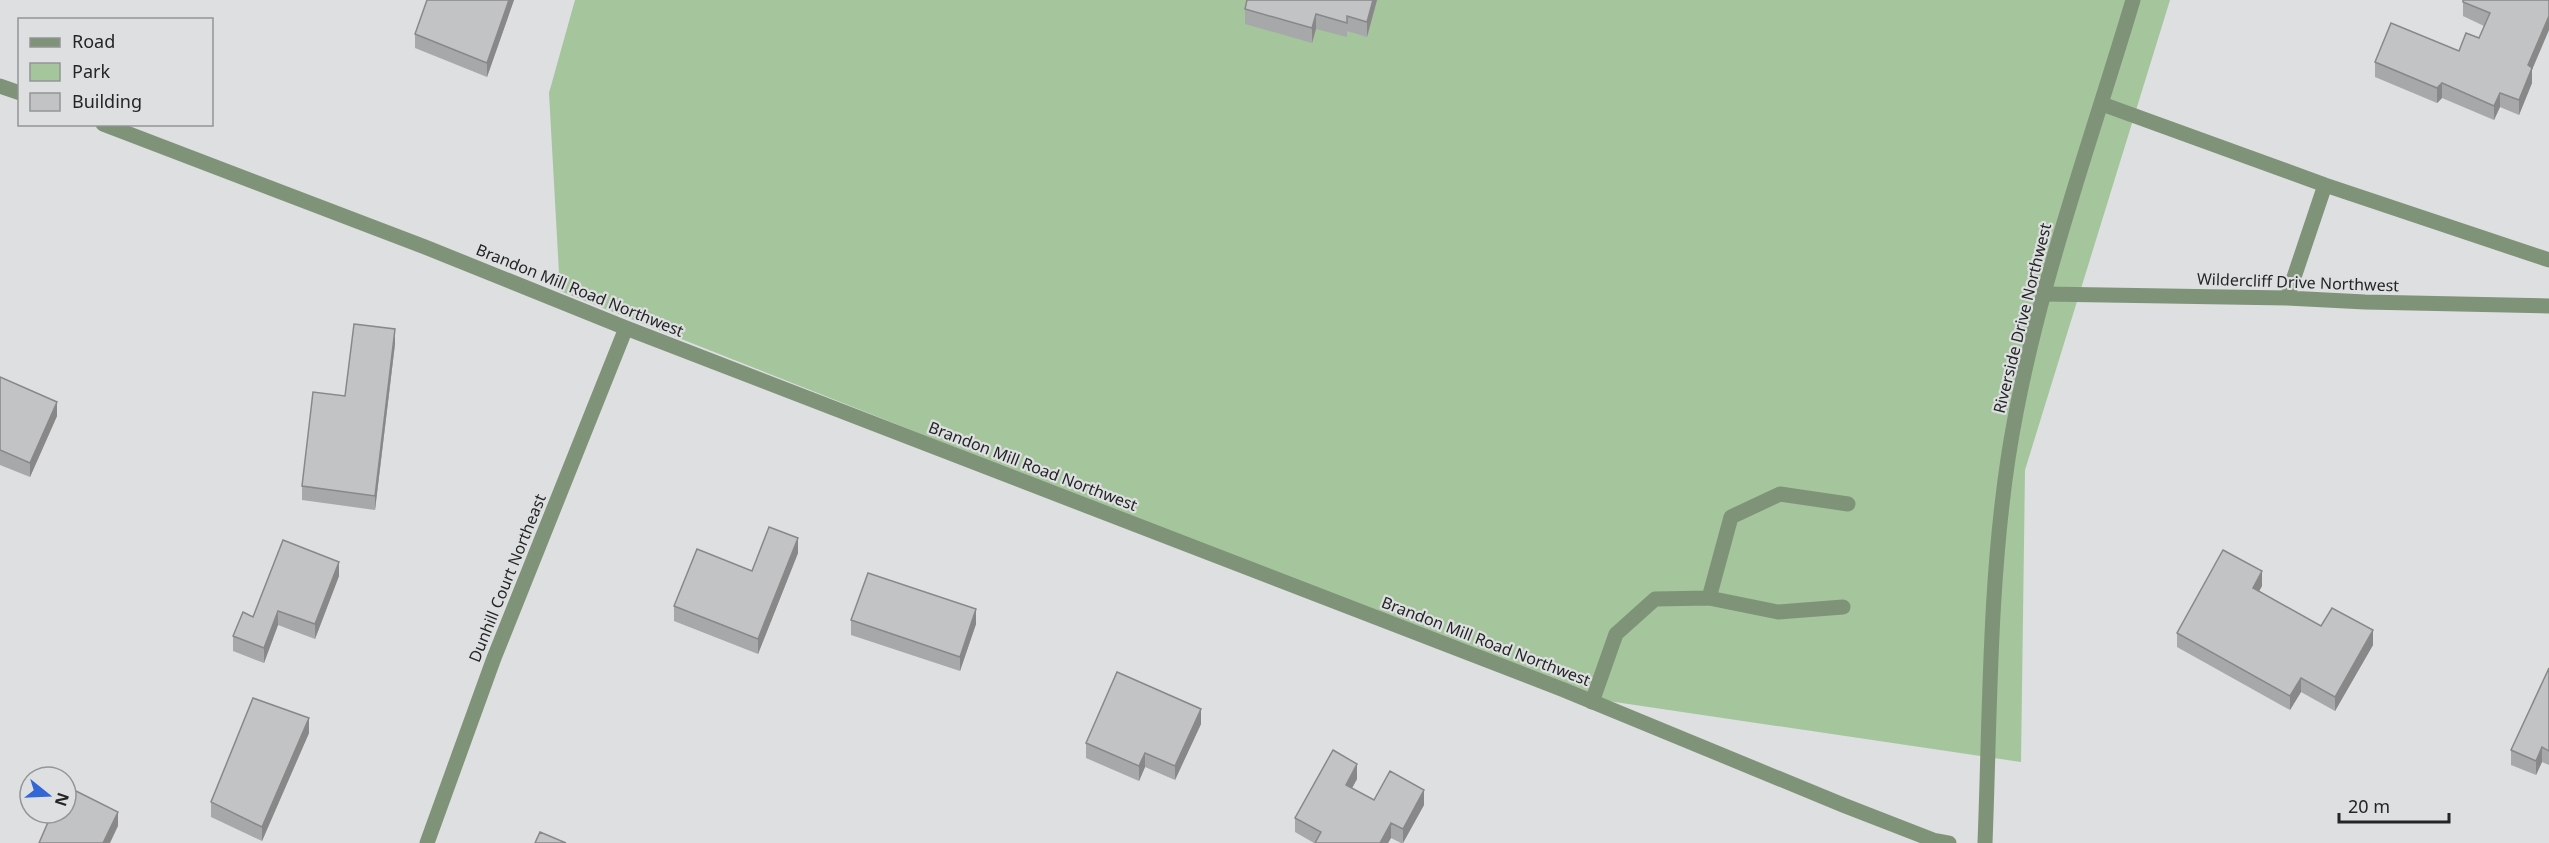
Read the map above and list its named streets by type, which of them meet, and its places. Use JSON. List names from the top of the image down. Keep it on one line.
{"streets":{"street":["Wildercliff Drive Northwest","Brandon Mill Road Northwest","Riverside Drive Northwest","Dunhill Court Northeast"]},"crossings":[["Wildercliff Drive Northwest","Riverside Drive Northwest"],["Brandon Mill Road Northwest","Dunhill Court Northeast"]],"legend":["Road","Park","Building"],"scale_bar":"20 m","north":"right"}
